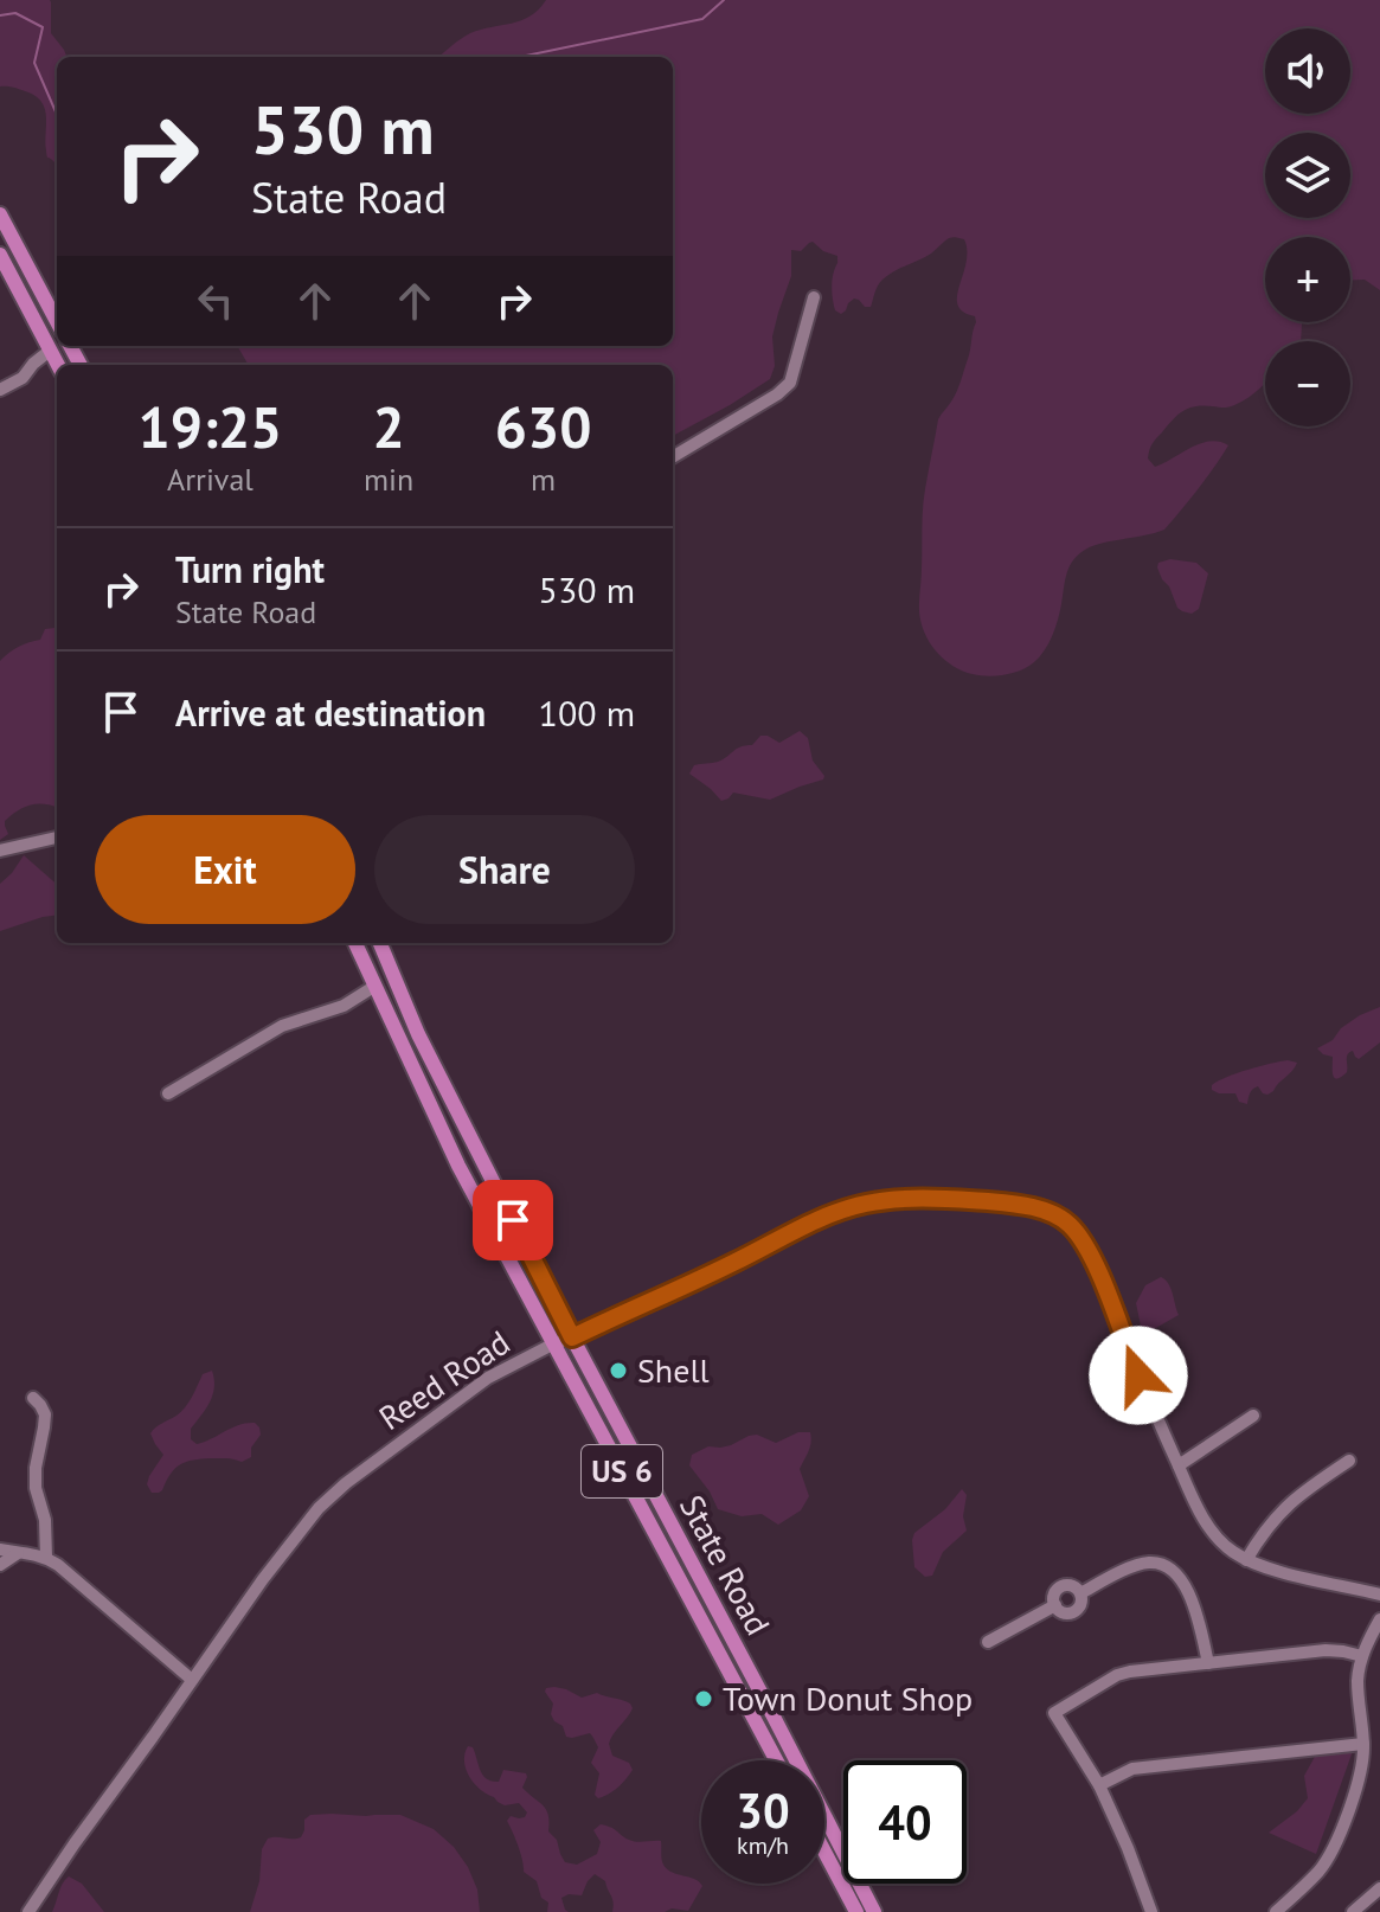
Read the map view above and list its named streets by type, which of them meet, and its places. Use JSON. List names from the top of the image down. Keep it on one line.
{"streets":{"main road":["US 6","State Road"],"street":["Reed Road"]},"crossings":[["Reed Road","State Road"]],"places":["Shell","Town Donut Shop"],"page":{"map_buttons":["+","−"],"turn":["530 m","State Road"],"eta":["19:25","Arrival","2","min","630","m"],"list":[{"name":"Turn right","note":"State Road","value":"530 m"},{"name":"Arrive at destination","value":"100 m"}],"buttons":["Exit","Share"],"speed":"30 km/h","limit":"40"}}
